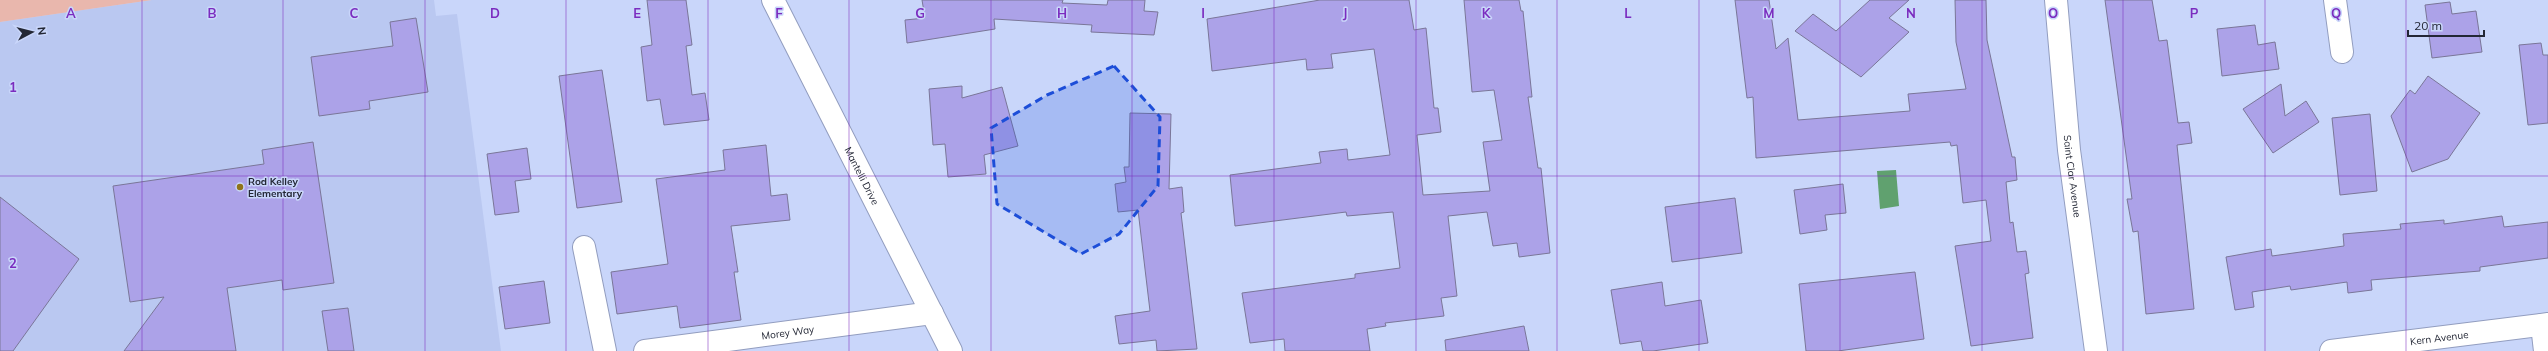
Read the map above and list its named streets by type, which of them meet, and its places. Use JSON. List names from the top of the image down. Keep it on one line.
{"streets":{"street":["Mantelli Drive","Saint Clar Avenue","Morey Way","Kern Avenue"]},"crossings":[["Mantelli Drive","Morey Way"]],"places":["Rod Kelley Elementary"],"scale_bar":"20 m","north":"right","grid":{"columns":["A","B","C","D","E","F","G","H","I","J","K","L","M","N","O","P","Q"],"rows":["1","2"]}}
